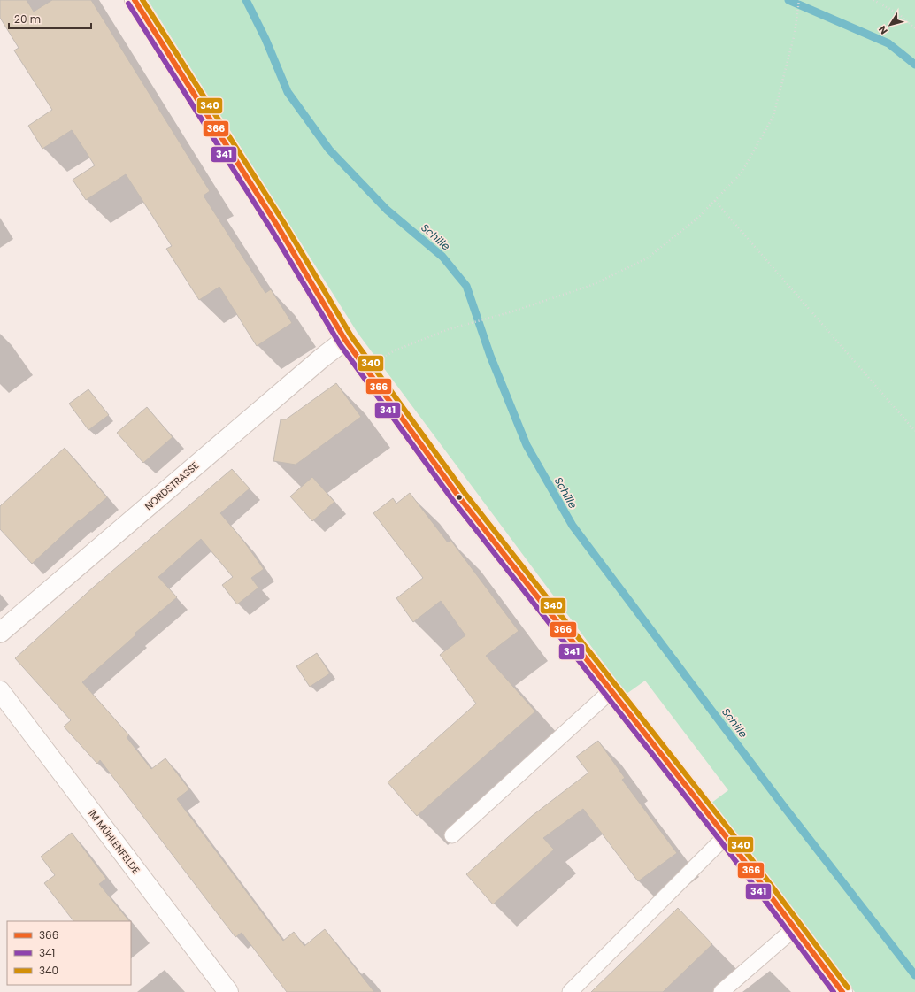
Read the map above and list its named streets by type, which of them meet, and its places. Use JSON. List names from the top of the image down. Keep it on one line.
{"streets":{"street":["NORDSTRASSE","IM MÜHLENFELDE"]},"water":["Schille"],"lines":["transit line 366","transit line 340","transit line 341"],"legend":["366","341","340"],"scale_bar":"20 m","north":"bottom left"}
